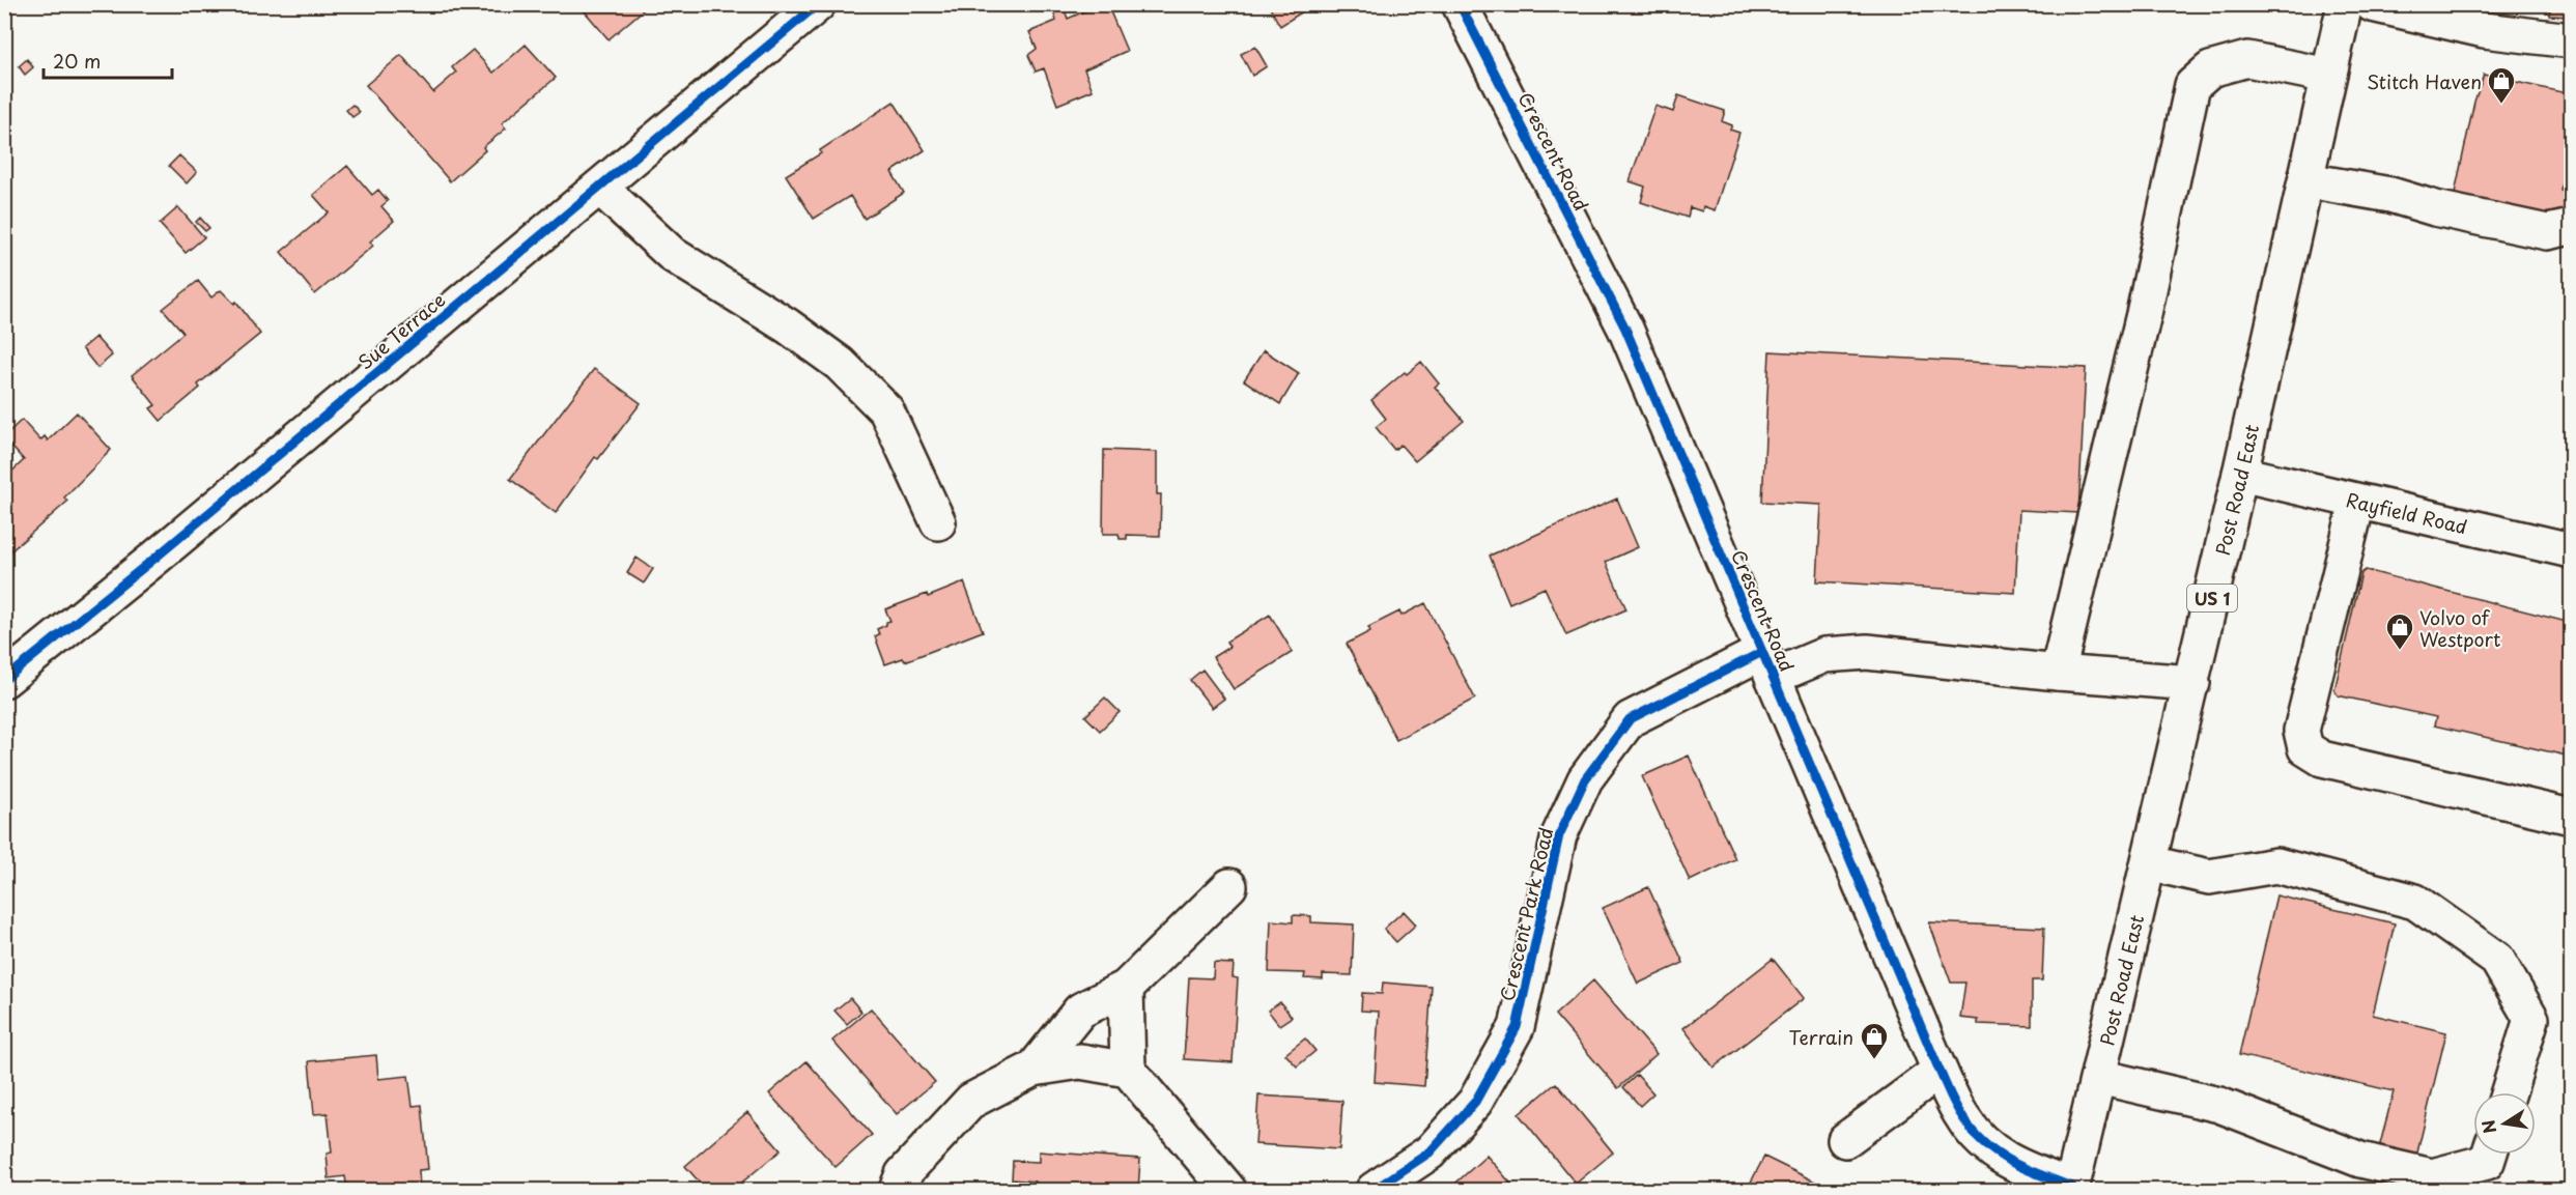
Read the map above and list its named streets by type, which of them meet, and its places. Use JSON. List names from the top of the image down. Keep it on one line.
{"streets":{"street":["Crescent Road","Sue Terrace","Post Road East","Rayfield Road","US 1","Crescent Park Road"]},"crossings":[["Crescent Road","Post Road East"],["Crescent Road","Crescent Park Road"],["Post Road East","Rayfield Road"],["Post Road East","Crescent Park Road"]],"places":{"shop":["Stitch Haven","Volvo of Westport","Terrain"]},"scale_bar":"20 m","north":"left"}
